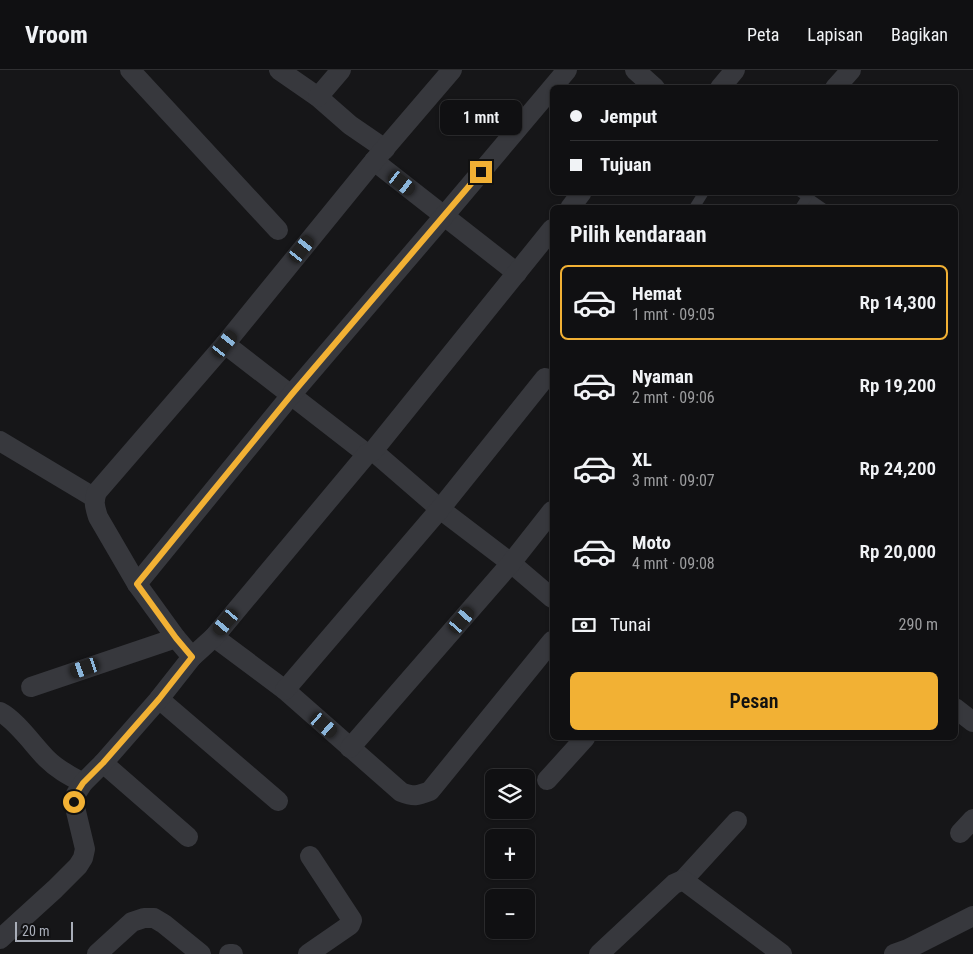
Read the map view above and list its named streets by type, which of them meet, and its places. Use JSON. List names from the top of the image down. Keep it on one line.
{"scale_bar":"20 m","page":{"header":"Vroom","nav":["Peta","Lapisan","Bagikan"],"banner":["Jemput","Tujuan"],"bubble":"1 mnt","heading":"Pilih kendaraan","list":[{"name":"Hemat","note":"1 mnt · 09:05","value":"Rp 14,300"},{"name":"Nyaman","note":"2 mnt · 09:06","value":"Rp 19,200"},{"name":"XL","note":"3 mnt · 09:07","value":"Rp 24,200"},{"name":"Moto","note":"4 mnt · 09:08","value":"Rp 20,000"}],"pay":["Tunai","290 m"],"buttons":"Pesan","map_buttons":["+","−"],"scale":"20 m"}}
